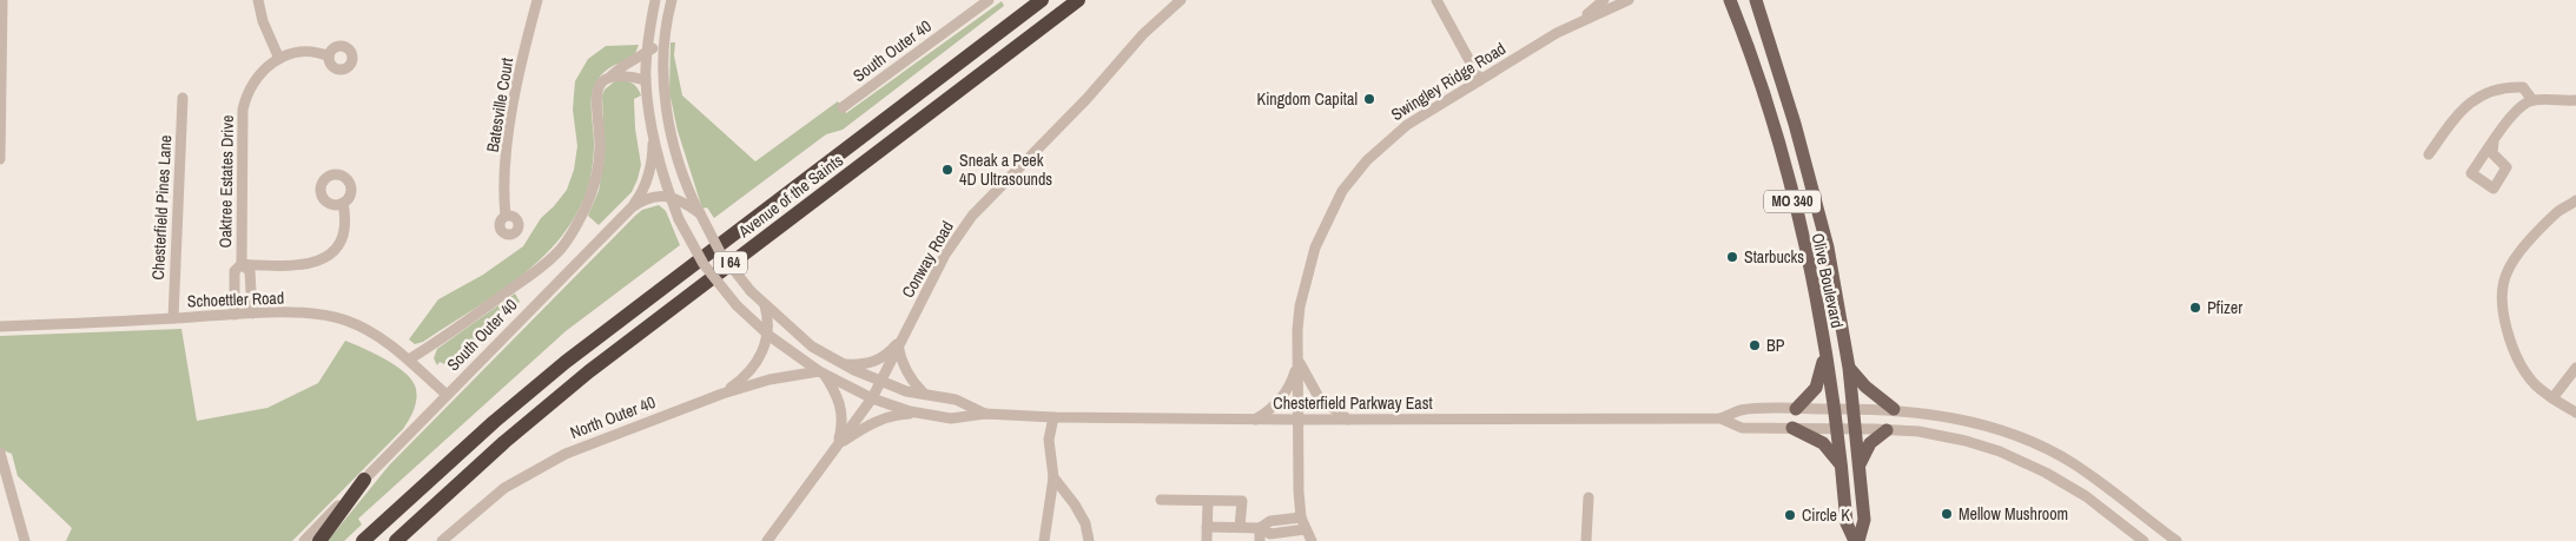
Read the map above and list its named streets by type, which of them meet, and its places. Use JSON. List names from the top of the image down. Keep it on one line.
{"streets":{"highway":["Avenue of the Saints","I 64"],"main road":["MO 340","Olive Boulevard"],"street":["South Outer 40","Swingley Ridge Road","Batesville Court","Oaktree Estates Drive","Chesterfield Pines Lane","Conway Road","Schoettler Road","Chesterfield Parkway East","North Outer 40"]},"crossings":[["South Outer 40","Schoettler Road"],["South Outer 40","Chesterfield Parkway East"],["Swingley Ridge Road","Chesterfield Parkway East"],["Oaktree Estates Drive","Schoettler Road"],["Chesterfield Pines Lane","Schoettler Road"],["Conway Road","Chesterfield Parkway East"],["Olive Boulevard","Chesterfield Parkway East"],["Chesterfield Parkway East","North Outer 40"]],"places":["Kingdom Capital","Sneak a Peek 4D Ultrasounds","Starbucks","Pfizer","BP","Mellow Mushroom","Circle K"]}
